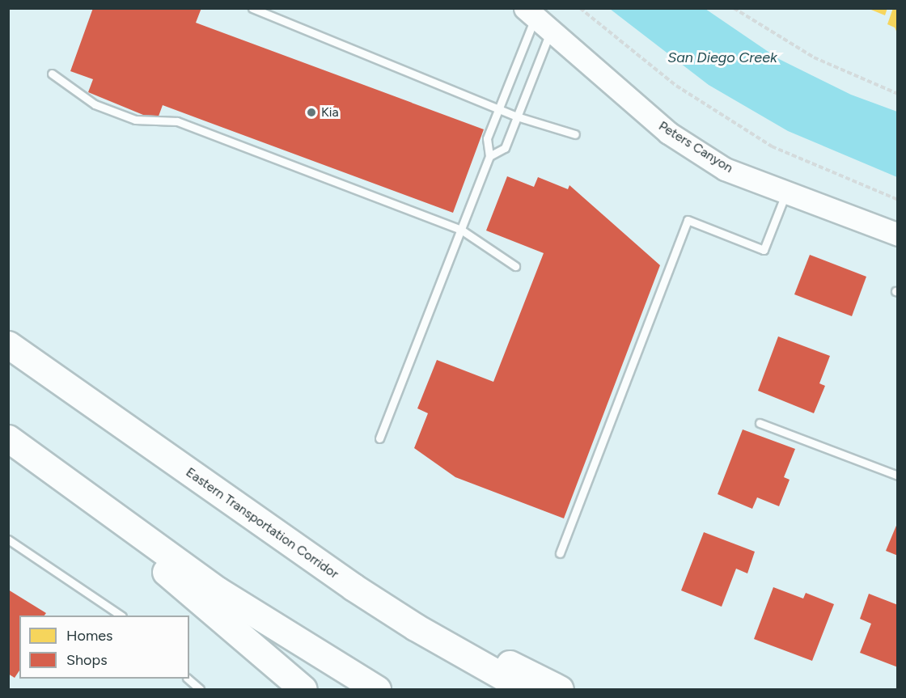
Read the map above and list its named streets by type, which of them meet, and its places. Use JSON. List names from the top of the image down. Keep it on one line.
{"streets":{"highway":["Eastern Transportation Corridor"],"street":["Peters Canyon"]},"water":["San Diego Creek"],"places":["Kia"],"legend":["Homes","Shops"]}
